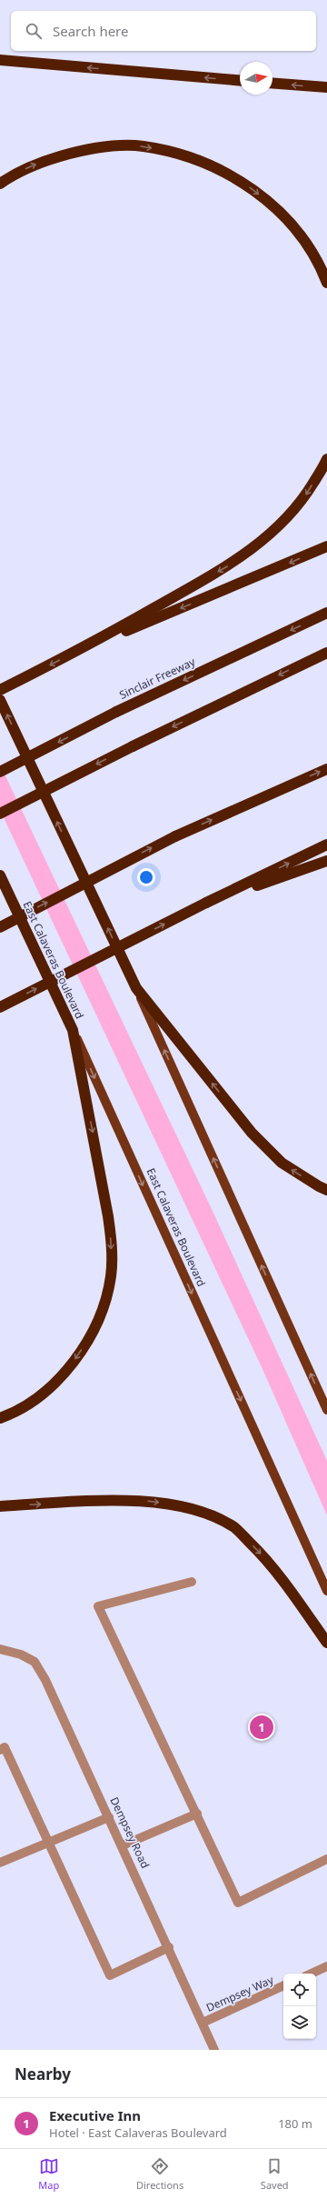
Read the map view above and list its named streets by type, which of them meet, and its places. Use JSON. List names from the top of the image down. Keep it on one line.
{"streets":{"highway":["Sinclair Freeway","East Calaveras Boulevard"],"street":["Dempsey Road","Dempsey Way"]},"crossings":[["Dempsey Road","Dempsey Way"]],"one_way":["East Calaveras Boulevard"],"north":"right","page":{"search":"Search here","pins":"1","heading":"Nearby","list":[{"mark":"1","name":"Executive Inn","note":"Hotel · East Calaveras Boulevard","value":"180 m"}],"nav":["Map","Directions","Saved"]}}
